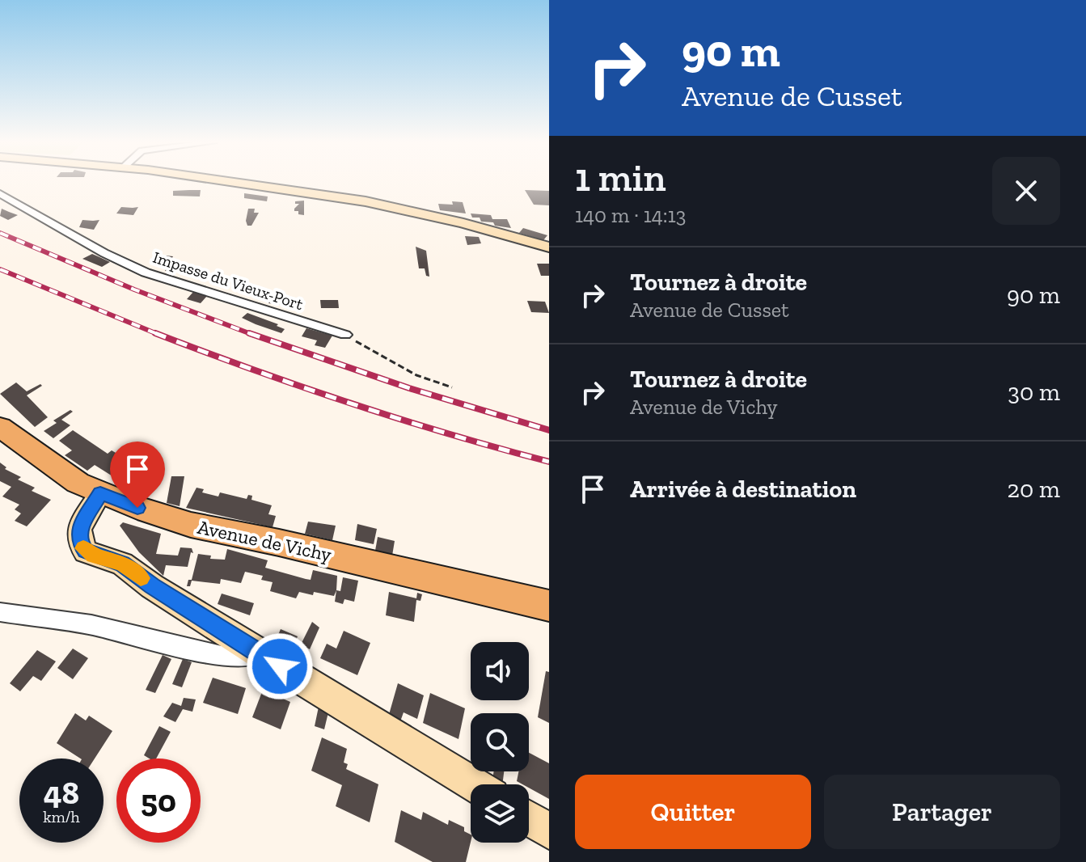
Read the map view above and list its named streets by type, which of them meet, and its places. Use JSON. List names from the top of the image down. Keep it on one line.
{"streets":{"main road":["Avenue de Vichy"],"street":["Impasse du Vieux-Port"]},"page":{"turn":["90 m","Avenue de Cusset"],"heading":["1 min","140 m · 14:13"],"list":[{"name":"Tournez à droite","note":"Avenue de Cusset","value":"90 m"},{"name":"Tournez à droite","note":"Avenue de Vichy","value":"30 m"},{"name":"Arrivée à destination","value":"20 m"}],"speed":"48 km/h","limit":"50","buttons":["Quitter","Partager"]}}
